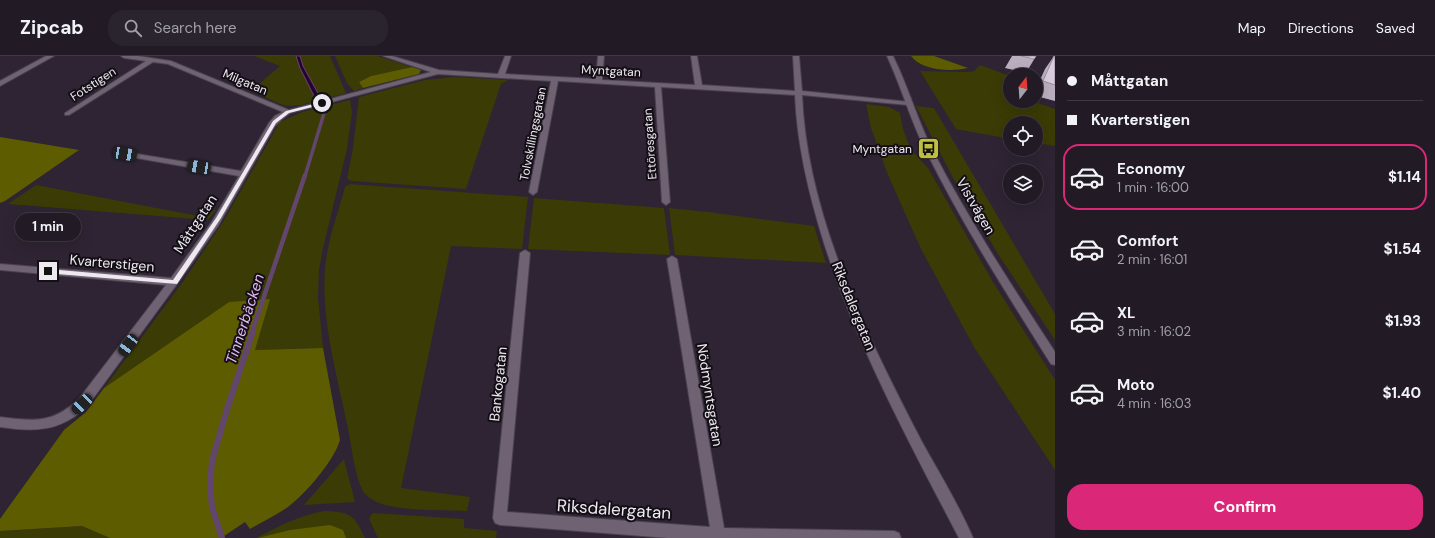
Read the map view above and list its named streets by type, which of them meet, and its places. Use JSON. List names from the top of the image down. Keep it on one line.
{"streets":{"street":["Myntgatan","Milgatan","Fotstigen","Tolvskillingsgatan","Ettöresgatan","Vistvägen","Måttgatan","Kvarterstigen","Riksdalergatan","Bankogatan","Nödmyntsgatan"]},"crossings":[["Myntgatan","Tolvskillingsgatan"],["Myntgatan","Ettöresgatan"],["Myntgatan","Vistvägen"],["Myntgatan","Måttgatan"],["Myntgatan","Riksdalergatan"],["Milgatan","Fotstigen"],["Milgatan","Måttgatan"],["Måttgatan","Kvarterstigen"],["Riksdalergatan","Bankogatan"],["Riksdalergatan","Nödmyntsgatan"]],"water":["Tinnerbäcken"],"places":{"bus stop":["Myntgatan"]},"north":"top","page":{"header":"Zipcab","search":"Search here","nav":["Map","Directions","Saved"],"banner":["Måttgatan","Kvarterstigen"],"list":[{"name":"Economy","note":"1 min · 16:00","value":"$1.14"},{"name":"Comfort","note":"2 min · 16:01","value":"$1.54"},{"name":"XL","note":"3 min · 16:02","value":"$1.93"},{"name":"Moto","note":"4 min · 16:03","value":"$1.40"}],"bubble":"1 min","buttons":"Confirm"}}
